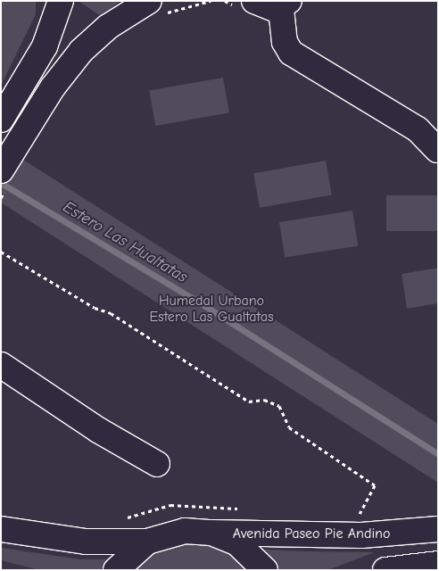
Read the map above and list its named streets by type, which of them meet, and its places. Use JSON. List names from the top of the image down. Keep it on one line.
{"streets":{"main road":["Avenida Paseo Pie Andino"]},"water":["Estero Las Hualtatas"],"parks":["Humedal Urbano Estero Las Gualtatas"]}
